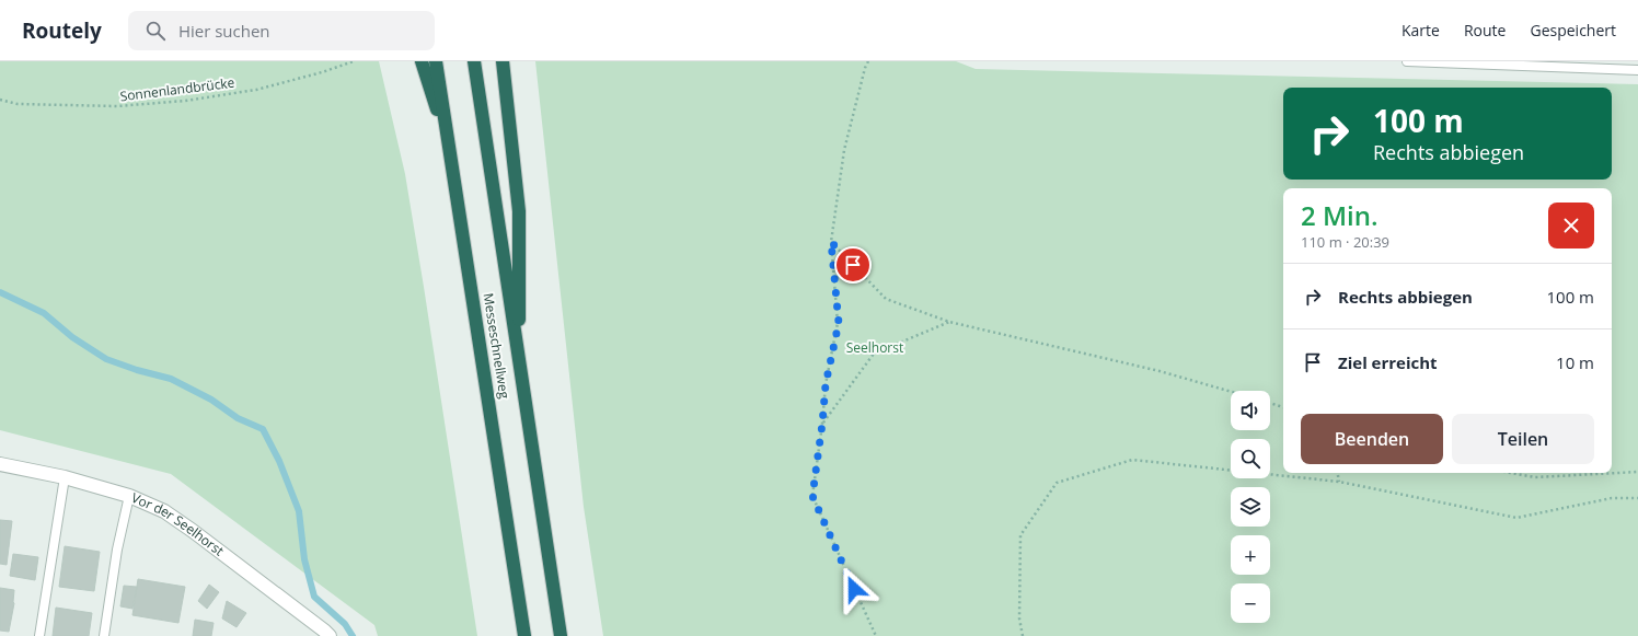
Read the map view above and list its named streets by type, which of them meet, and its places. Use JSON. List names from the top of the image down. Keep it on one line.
{"streets":{"highway":["Messeschnellweg"],"street":["Vor der Seelhorst"],"path":["Sonnenlandbrücke"]},"parks":["Seelhorst"],"page":{"header":"Routely","search":"Hier suchen","nav":["Karte","Route","Gespeichert"],"turn":["100 m","Rechts abbiegen"],"heading":["2 Min.","110 m · 20:39"],"list":[{"name":"Rechts abbiegen","value":"100 m"},{"name":"Ziel erreicht","value":"10 m"}],"map_buttons":["+","−"],"buttons":["Beenden","Teilen"]}}
